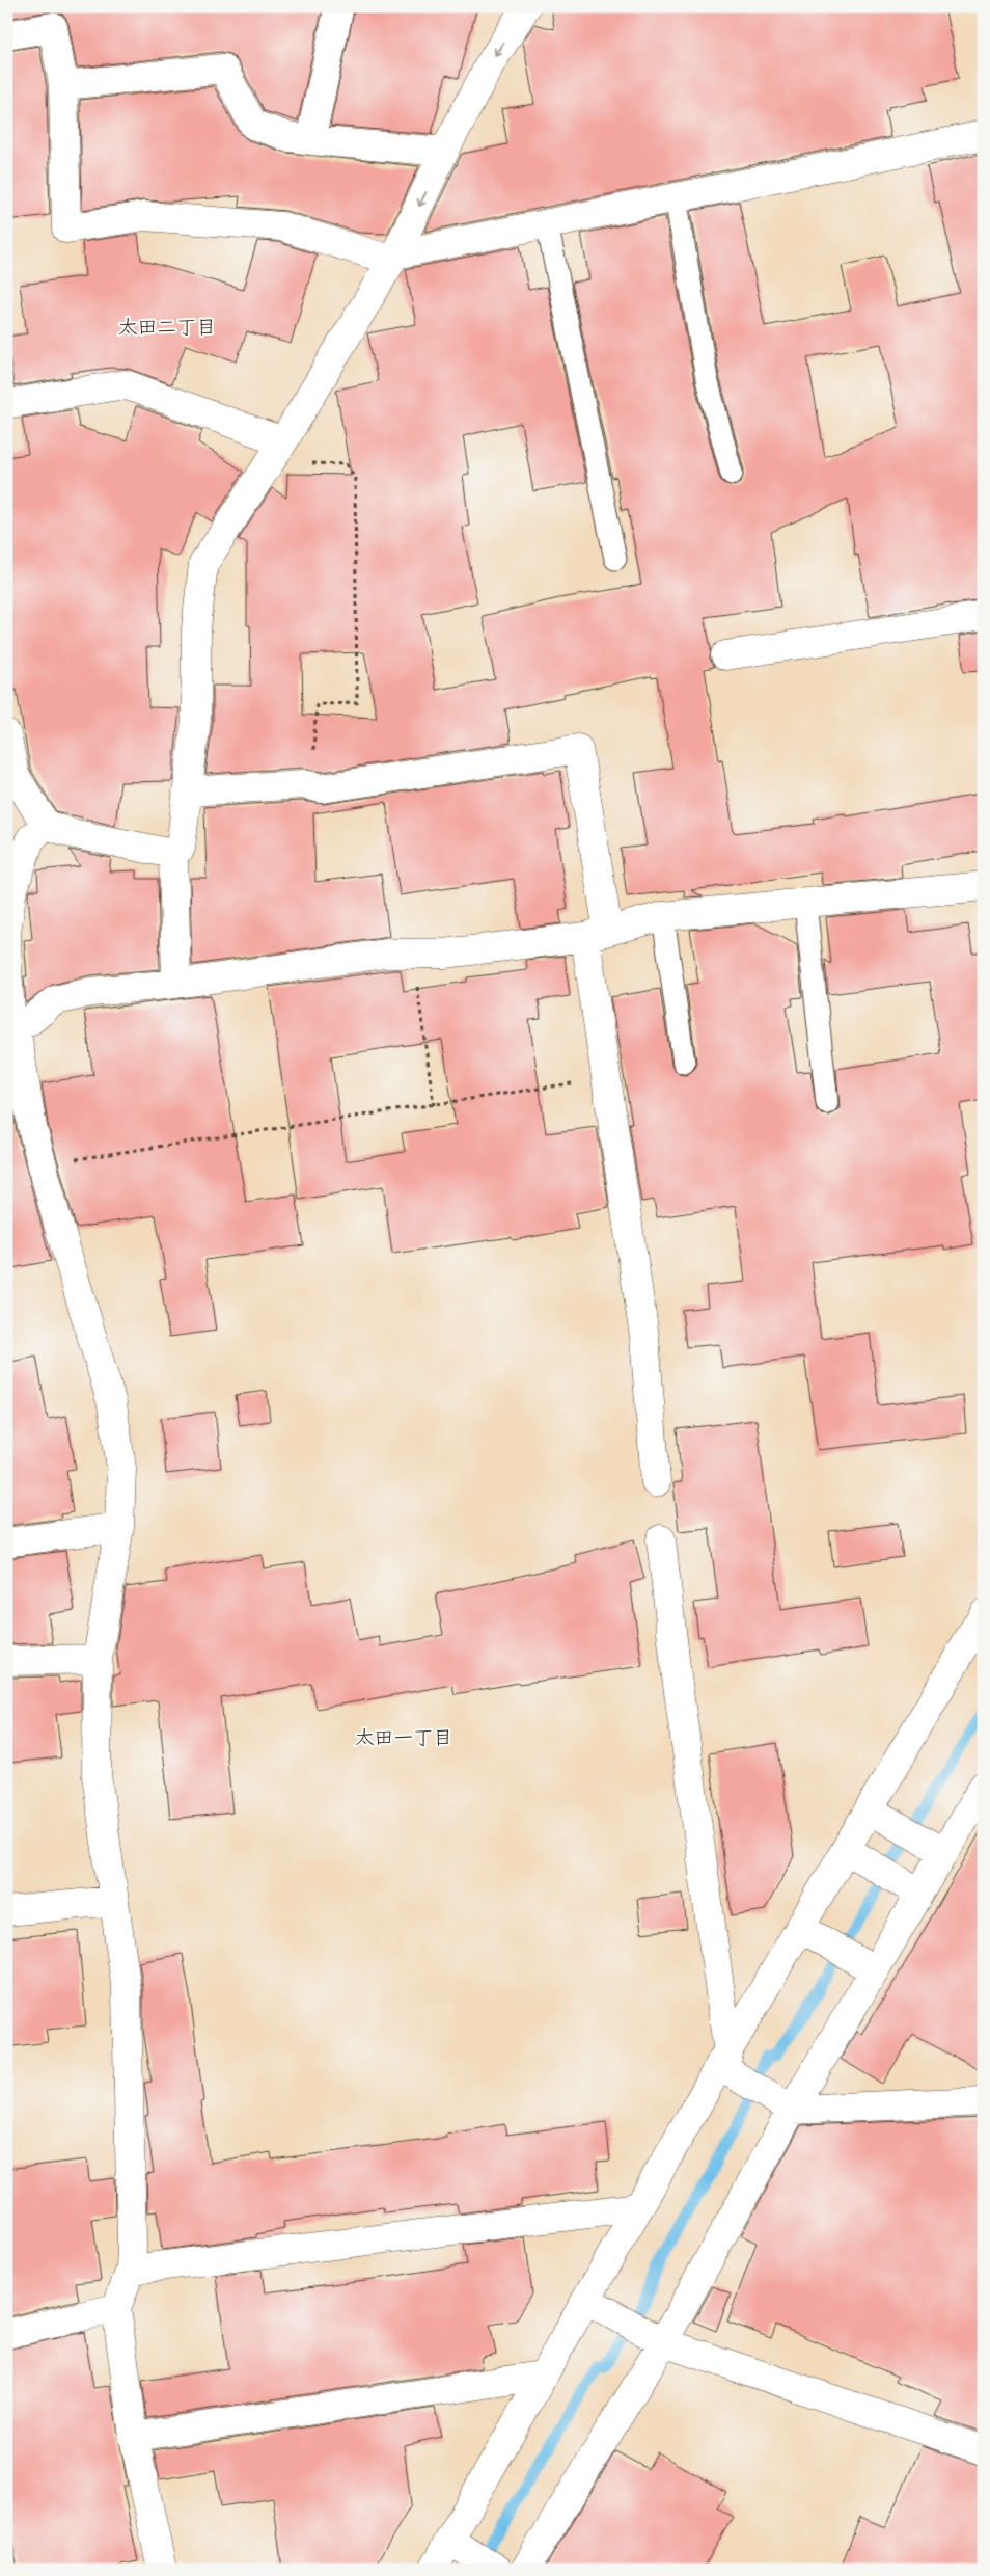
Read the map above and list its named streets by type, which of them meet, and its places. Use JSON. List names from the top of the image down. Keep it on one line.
{"districts":["太田二丁目","太田一丁目"]}
